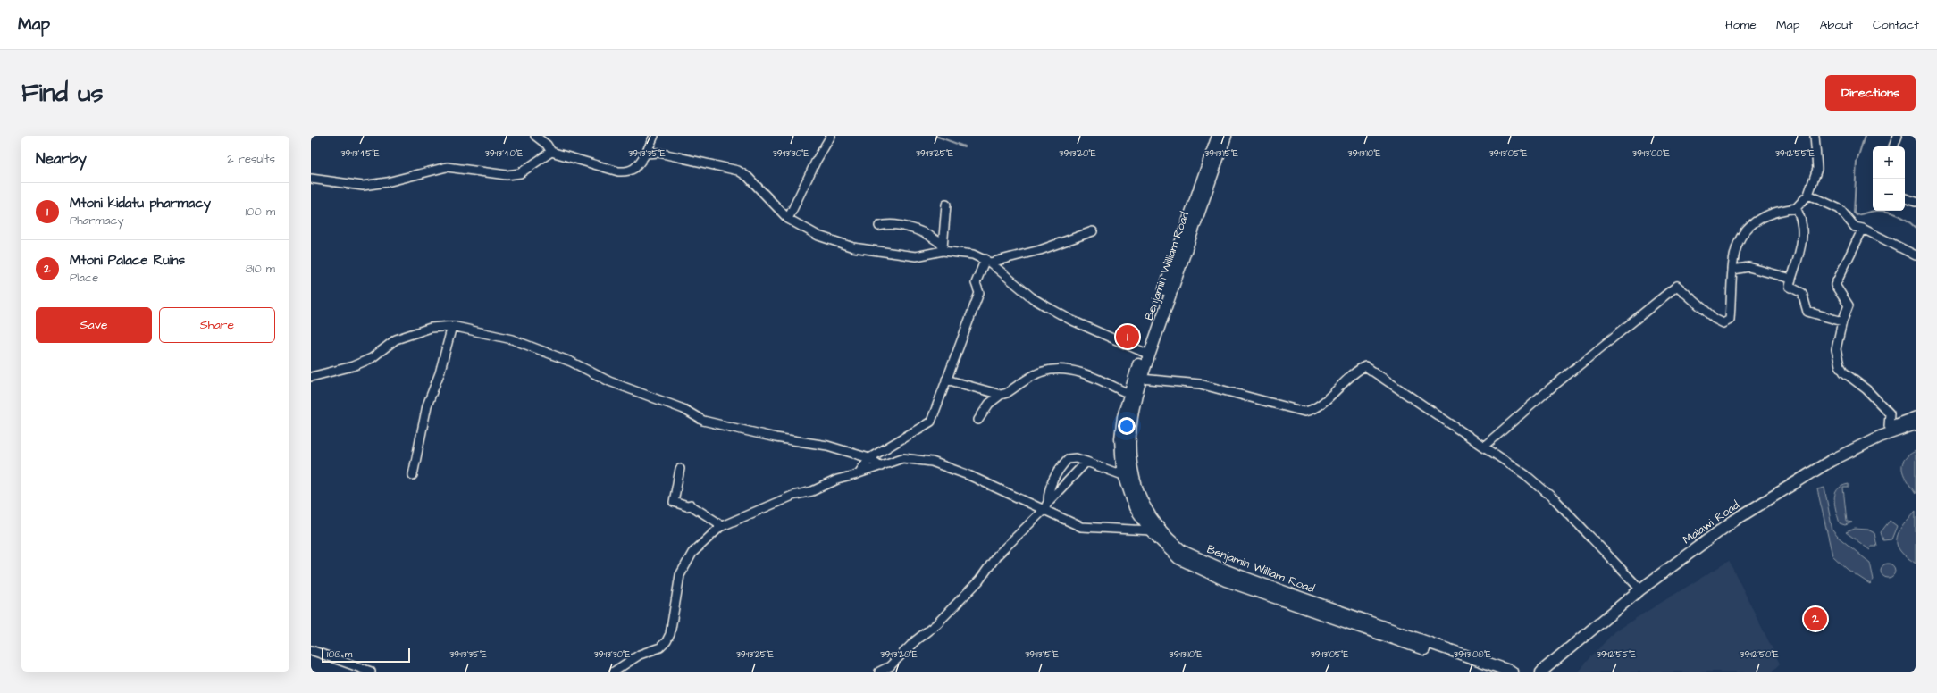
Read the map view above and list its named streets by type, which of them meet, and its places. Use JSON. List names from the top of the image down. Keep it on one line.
{"streets":{"main road":["Benjamin William Road","Malawi Road"]},"scale_bar":"100 m","page":{"header":"Map","nav":["Home","Map","About","Contact"],"buttons":["Directions",["Save","Share"]],"title":"Find us","heading":["Nearby","2 results"],"map_buttons":["+","−"],"list":[{"mark":"1","name":"Mtoni kidatu pharmacy","note":"Pharmacy","value":"100 m"},{"mark":"2","name":"Mtoni Palace Ruins","note":"Place","value":"810 m"}],"pins":["1","2"],"scale":"100 m"},"coordinates":["39°13'45\"E","39°13'40\"E","39°13'35\"E","39°13'30\"E","39°13'25\"E","39°13'20\"E","39°13'15\"E","39°13'10\"E","39°13'05\"E","39°13'00\"E","39°12'55\"E","39°12'50\"E"]}
